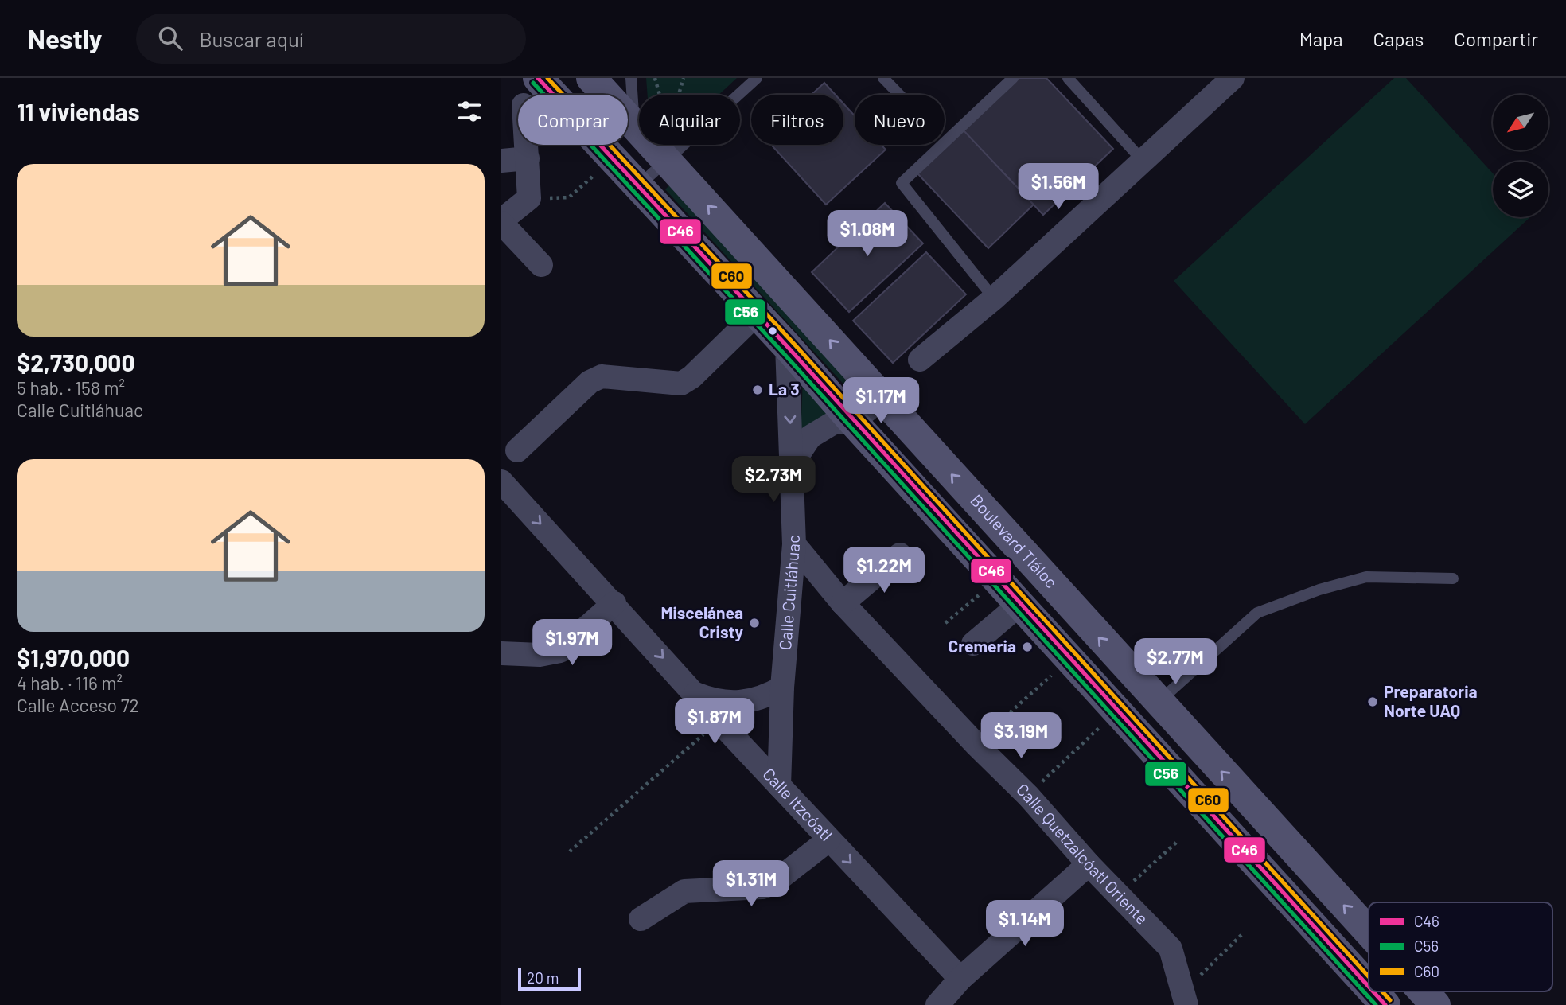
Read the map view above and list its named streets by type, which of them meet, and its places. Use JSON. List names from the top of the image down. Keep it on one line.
{"streets":{"street":["Boulevard Tláloc","Calle Cuitláhuac","Calle Itzcóatl","Calle Quetzalcóatl Oriente"]},"crossings":[["Calle Cuitláhuac","Calle Itzcóatl"],["Calle Cuitláhuac","Calle Quetzalcóatl Oriente"]],"one_way":["Calle Itzcóatl"],"places":["La 3","Miscelánea Cristy","Cremeria","Preparatoria Norte UAQ"],"lines":["transit line C46","transit line C60","transit line C56"],"legend":["C46","C56","C60"],"scale_bar":"20 m","north":"bottom left","page":{"header":"Nestly","search":"Buscar aquí","nav":["Mapa","Capas","Compartir"],"heading":"11 viviendas","chip":["Comprar","Alquilar","Filtros","Nuevo"],"list":[{"name":"$2,730,000","note":"5 hab. · 158 m² · Calle Cuitláhuac"},{"name":"$1,970,000","note":"4 hab. · 116 m² · Calle Acceso 72"}],"price":["$1.56M","$1.08M","$1.17M","$2.73M","$1.22M","$1.97M","$2.77M","$1.87M","$3.19M","$1.31M","$1.14M"],"scale":"20 m"}}
